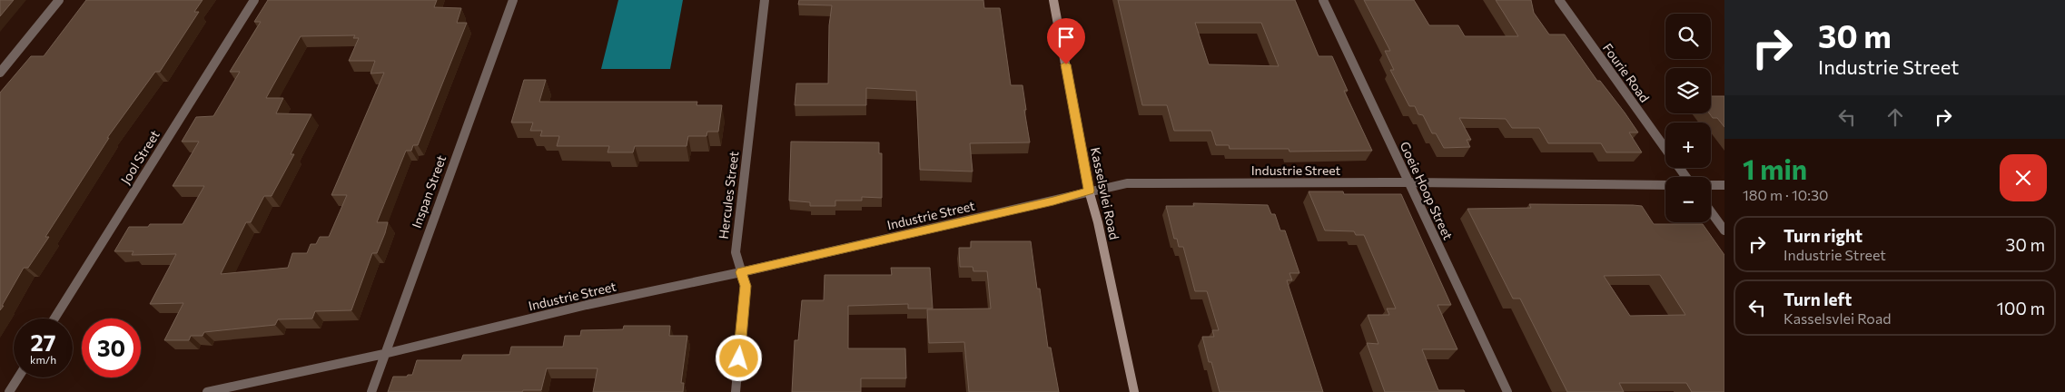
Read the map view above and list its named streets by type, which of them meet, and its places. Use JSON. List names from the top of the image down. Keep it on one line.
{"streets":{"street":["Fourie Road","Jool Street","Industrie Street","Goeie Hoop Street","Inspan Street","Kasselsvlei Road","Hercules Street"]},"crossings":[["Industrie Street","Goeie Hoop Street"],["Industrie Street","Inspan Street"],["Industrie Street","Kasselsvlei Road"],["Industrie Street","Hercules Street"]],"page":{"turn":["30 m","Industrie Street"],"map_buttons":["+","−"],"heading":["1 min","180 m · 10:30"],"list":[{"name":"Turn right","note":"Industrie Street","value":"30 m"},{"name":"Turn left","note":"Kasselsvlei Road","value":"100 m"}],"speed":"27 km/h","limit":"30"}}
